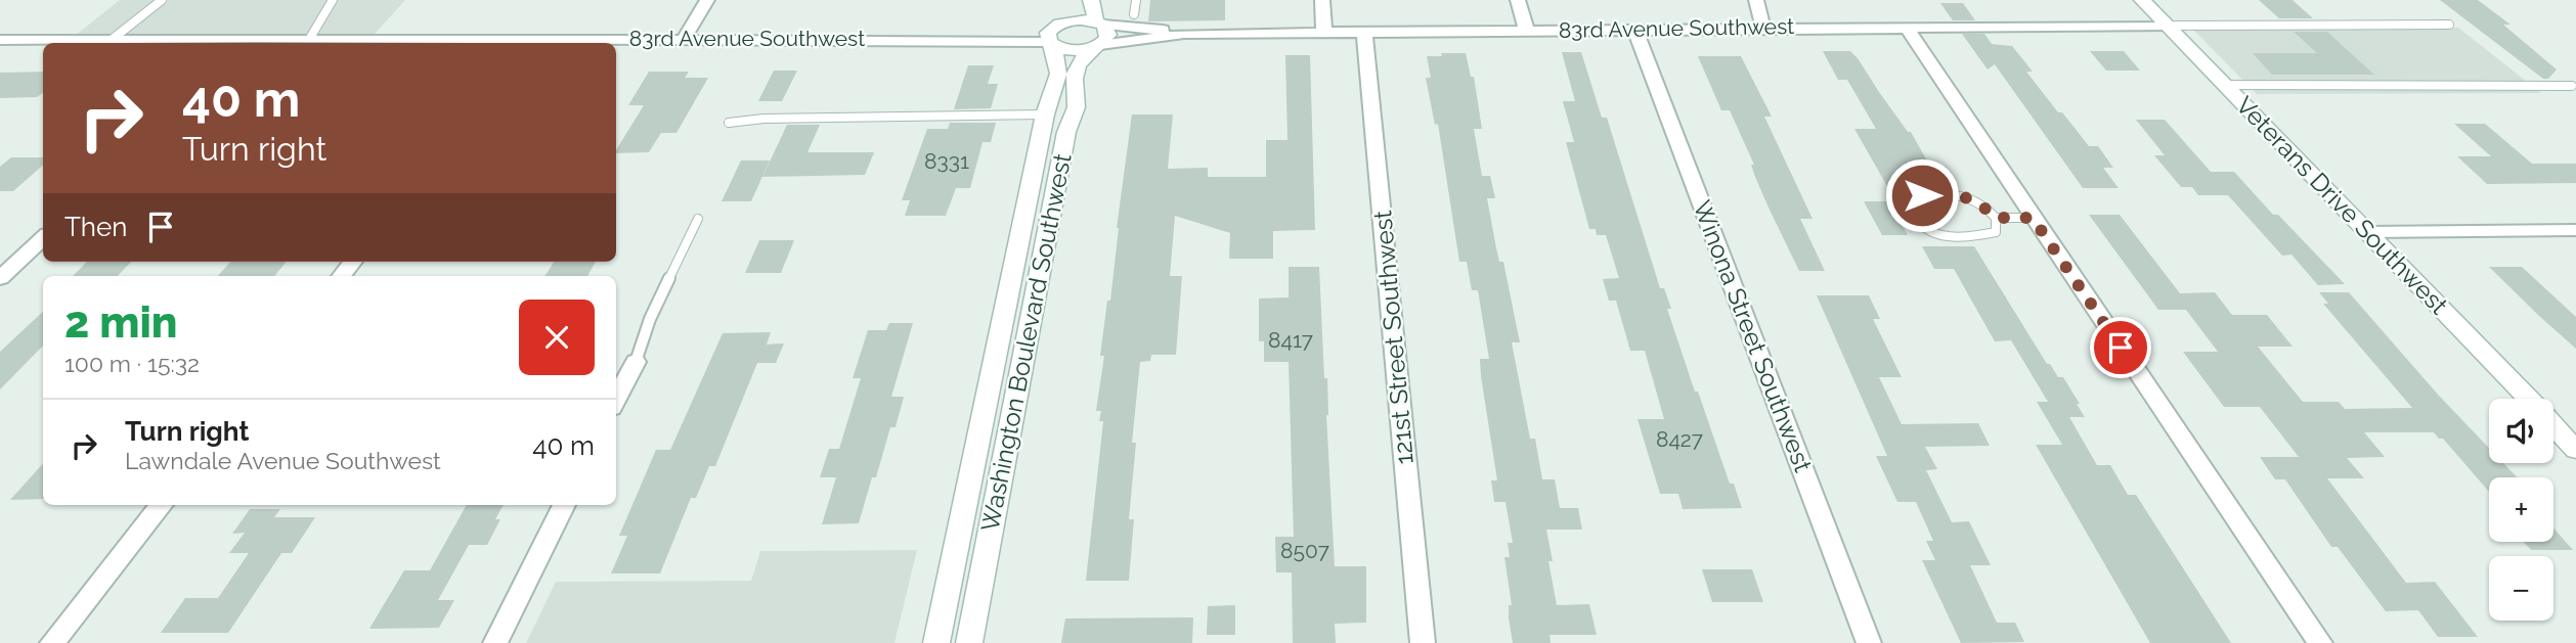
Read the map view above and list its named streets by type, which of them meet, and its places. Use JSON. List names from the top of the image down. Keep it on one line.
{"streets":{"main road":["Veterans Drive Southwest","Washington Boulevard Southwest"],"street":["83rd Avenue Southwest","Winona Street Southwest","121st Street Southwest"]},"crossings":[["83rd Avenue Southwest","Veterans Drive Southwest"],["83rd Avenue Southwest","Winona Street Southwest"],["83rd Avenue Southwest","121st Street Southwest"],["83rd Avenue Southwest","Washington Boulevard Southwest"]],"house_numbers":["8331","8417","8427","8507"],"page":{"turn":["40 m","Turn right"],"then":"Then","heading":["2 min","100 m · 15:32"],"list":[{"name":"Turn right","note":"Lawndale Avenue Southwest","value":"40 m"}],"map_buttons":["+","−"]}}
